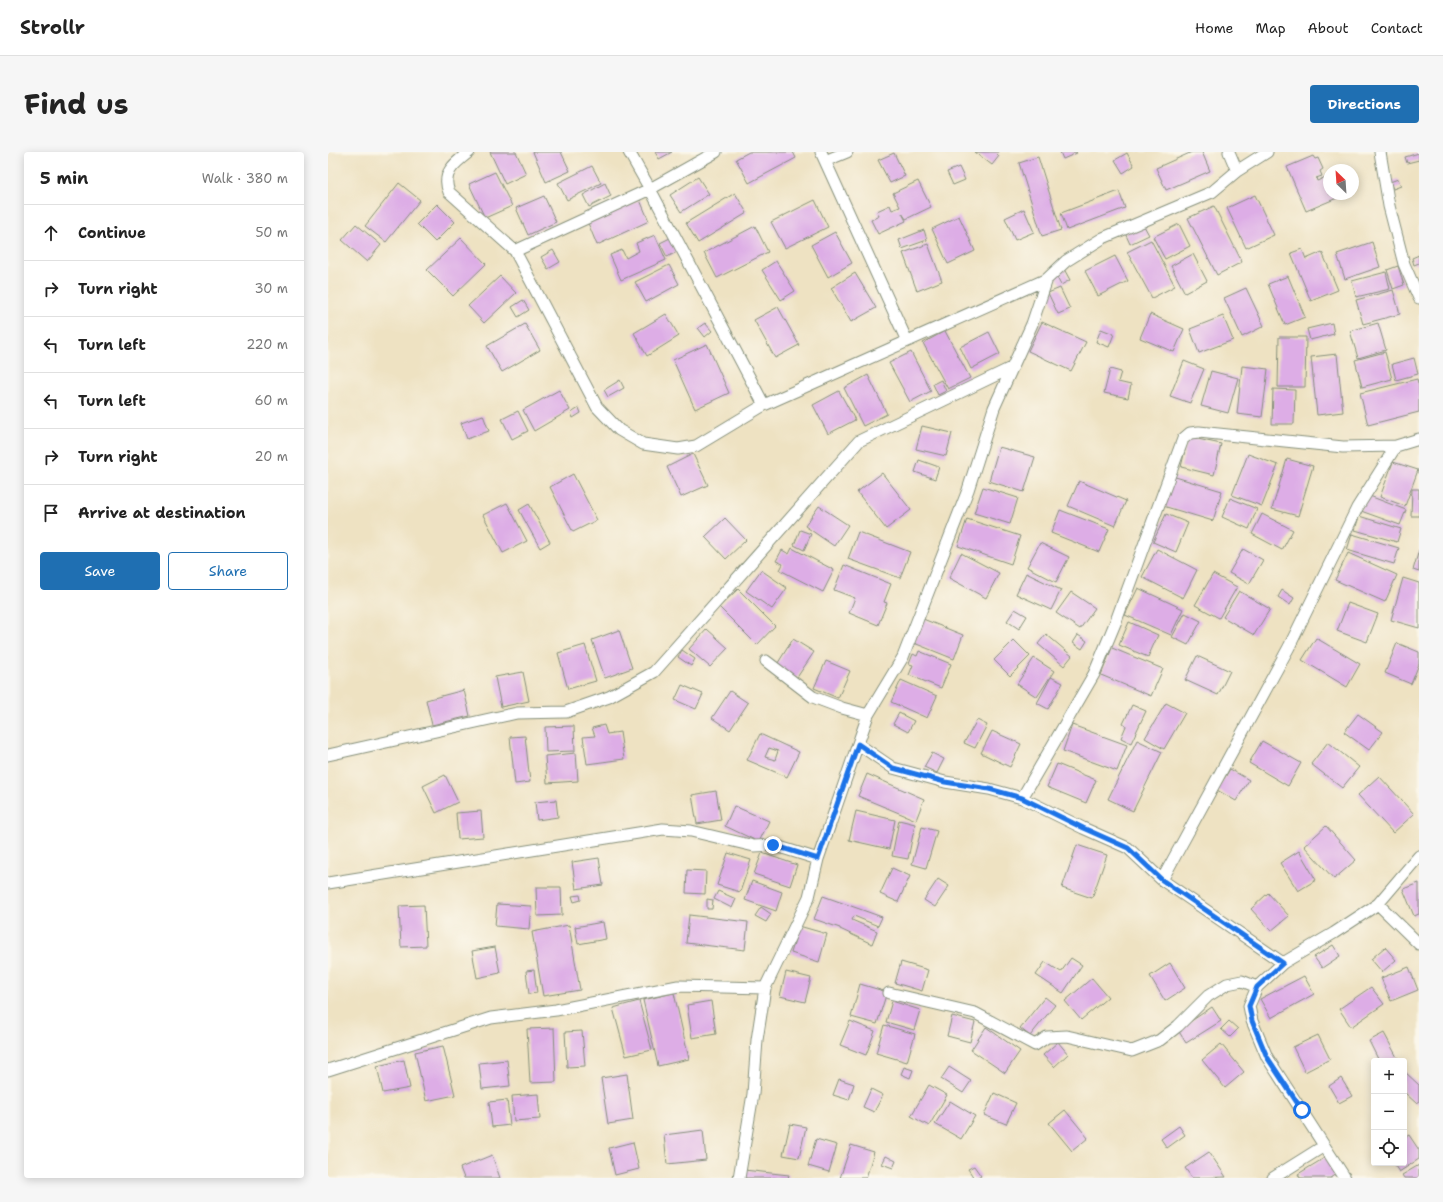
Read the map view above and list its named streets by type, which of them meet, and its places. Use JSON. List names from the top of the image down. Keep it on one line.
{"north":"top left","page":{"header":"Strollr","nav":["Home","Map","About","Contact"],"title":"Find us","buttons":["Directions",["Save","Share"]],"heading":["5 min","Walk · 380 m"],"list":[["Continue","50 m"],["Turn right","30 m"],["Turn left","220 m"],["Turn left","60 m"],["Turn right","20 m"],"Arrive at destination"],"map_buttons":["+","−"]}}
